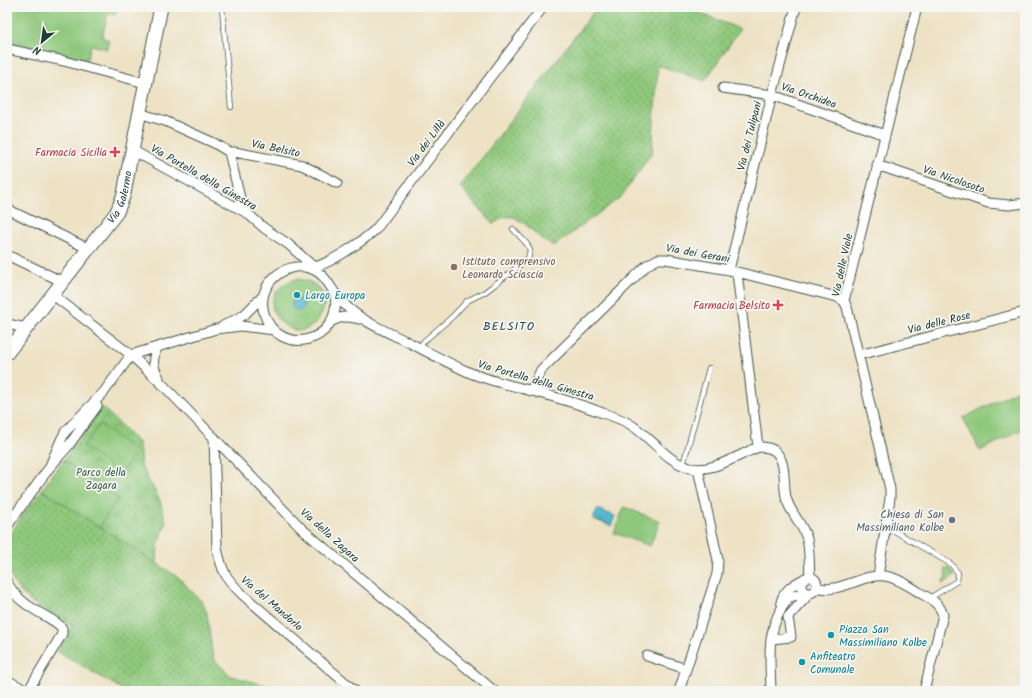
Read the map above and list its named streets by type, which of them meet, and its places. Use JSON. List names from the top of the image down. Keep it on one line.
{"streets":{"main road":["Via Galermo"],"street":["Via Orchidea","Via dei Tulipani","Via dei Lillà","Via Belsito","Via Portella della Ginestra","Via Nicolosoto","Via dei Gerani","Via delle Viole","Via delle Rose","Via della Zagara","Via del Mandorlo"]},"crossings":[["Via Orchidea","Via dei Tulipani"],["Via Orchidea","Via delle Viole"],["Via dei Tulipani","Via Portella della Ginestra"],["Via dei Tulipani","Via dei Gerani"],["Via dei Lillà","Via Portella della Ginestra"],["Via Belsito","Via Galermo"],["Via Portella della Ginestra","Via Galermo"],["Via Portella della Ginestra","Via dei Gerani"],["Via Nicolosoto","Via delle Viole"],["Via dei Gerani","Via delle Viole"],["Via delle Viole","Via delle Rose"],["Via della Zagara","Via del Mandorlo"]],"districts":["BELSITO"],"parks":["Parco della Zagara"],"places":{"health":["Farmacia Sicilia","Farmacia Belsito"],"other":["Istituto comprensivo Leonardo Sciascia","Largo Europa","Chiesa di San Massimiliano Kolbe","Piazza San Massimiliano Kolbe","Anfiteatro Comunale"]},"north":"bottom left"}
